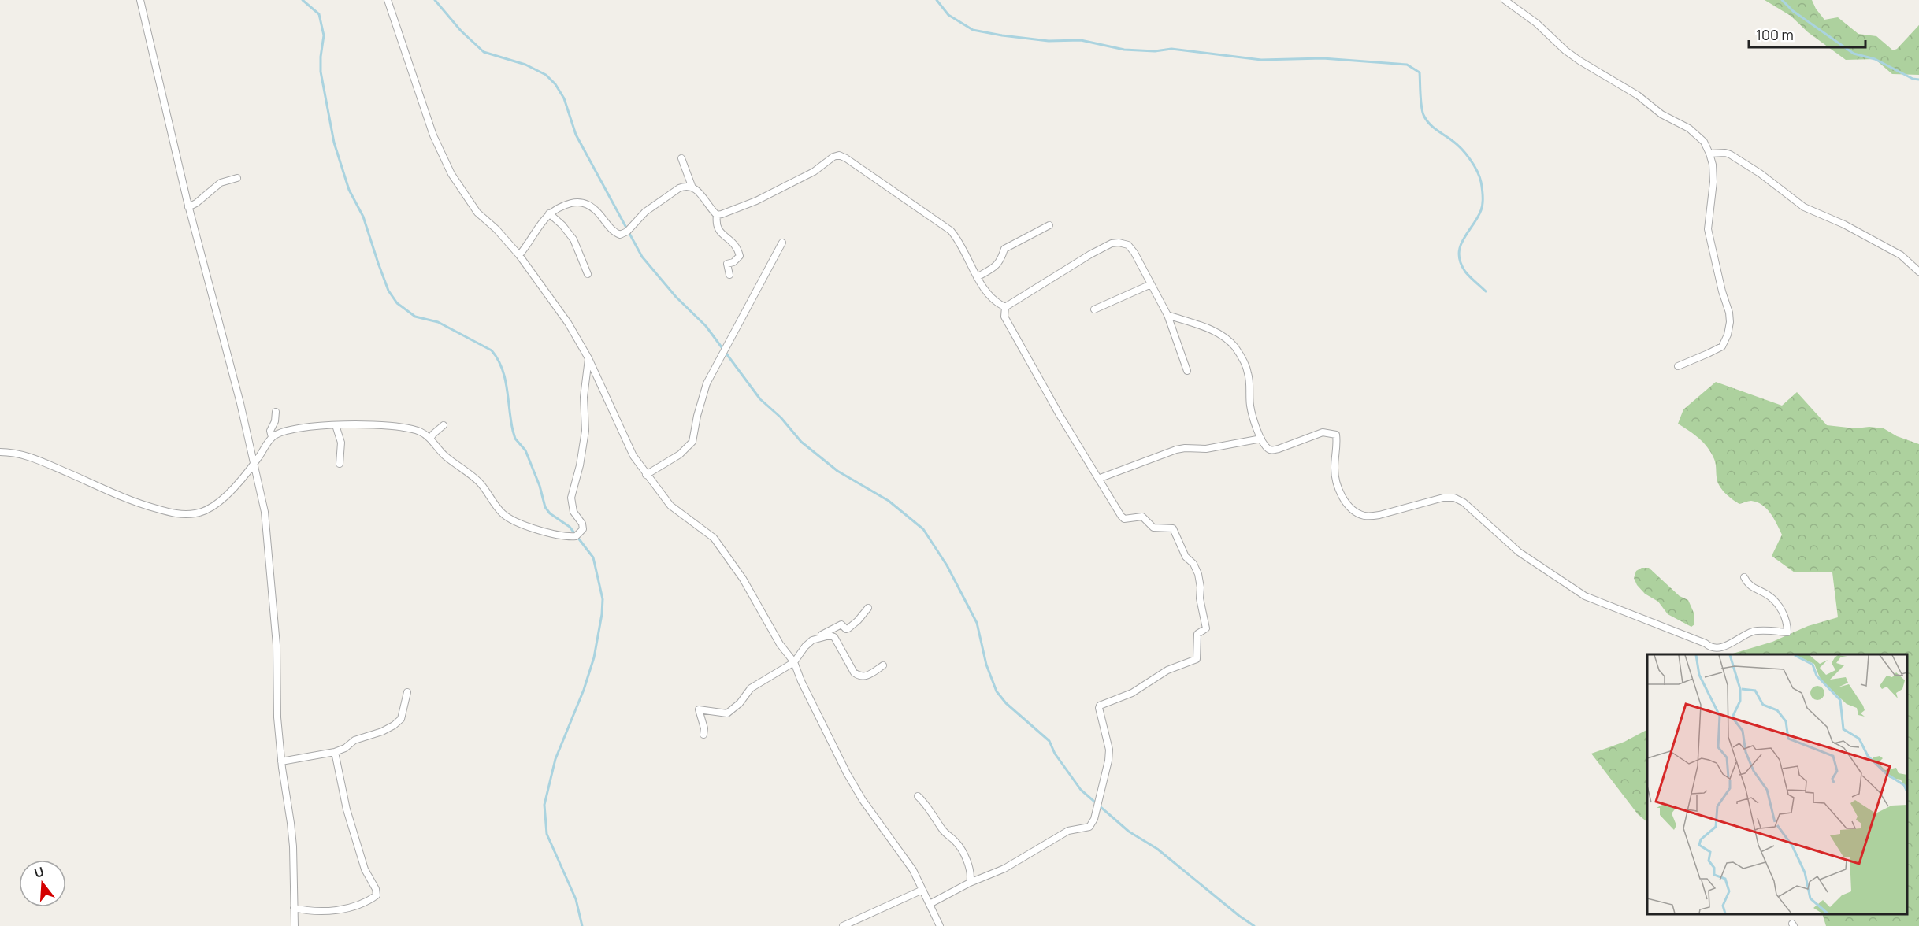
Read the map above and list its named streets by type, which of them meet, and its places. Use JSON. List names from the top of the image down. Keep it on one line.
{"scale_bar":"100 m","north":"top"}
